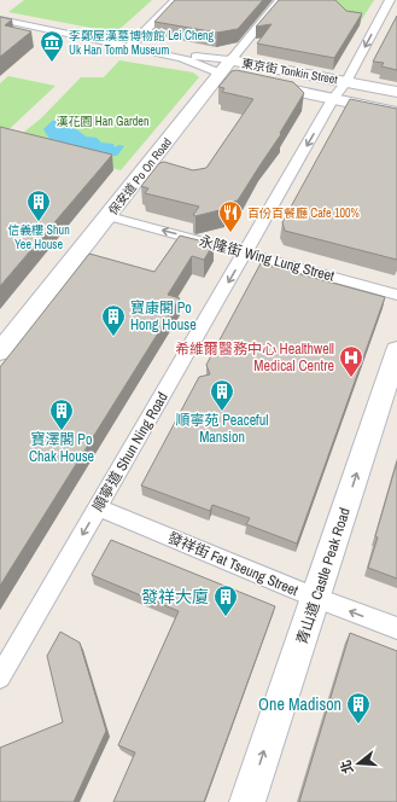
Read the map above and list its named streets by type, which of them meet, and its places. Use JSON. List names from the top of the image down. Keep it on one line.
{"streets":{"street":["東京街 Tonkin Street","保安道 Po On Road","永隆街 Wing Lung Street","順寧道 Shun Ning Road","發祥街 Fat Tseung Street","青山道 Castle Peak Road"]},"crossings":[["東京街 Tonkin Street","保安道 Po On Road"],["東京街 Tonkin Street","順寧道 Shun Ning Road"],["保安道 Po On Road","永隆街 Wing Lung Street"],["永隆街 Wing Lung Street","順寧道 Shun Ning Road"],["順寧道 Shun Ning Road","發祥街 Fat Tseung Street"],["發祥街 Fat Tseung Street","青山道 Castle Peak Road"]],"one_way":["永隆街 Wing Lung Street","順寧道 Shun Ning Road","青山道 Castle Peak Road"],"parks":["漢花園 Han Garden"],"places":{"museum":["李鄭屋漢墓博物館 Lei Cheng Uk Han Tomb Museum"],"building":["信義樓 Shun Yee House","寶康閣 Po Hong House","順寧苑 Peaceful Mansion","寶澤閣 Po Chak House","發祥大廈","One Madison"],"restaurant":["百份百餐廳 Cafe 100%"],"hospital":["希維爾醫務中心 Healthwell Medical Centre"]},"north":"left"}
